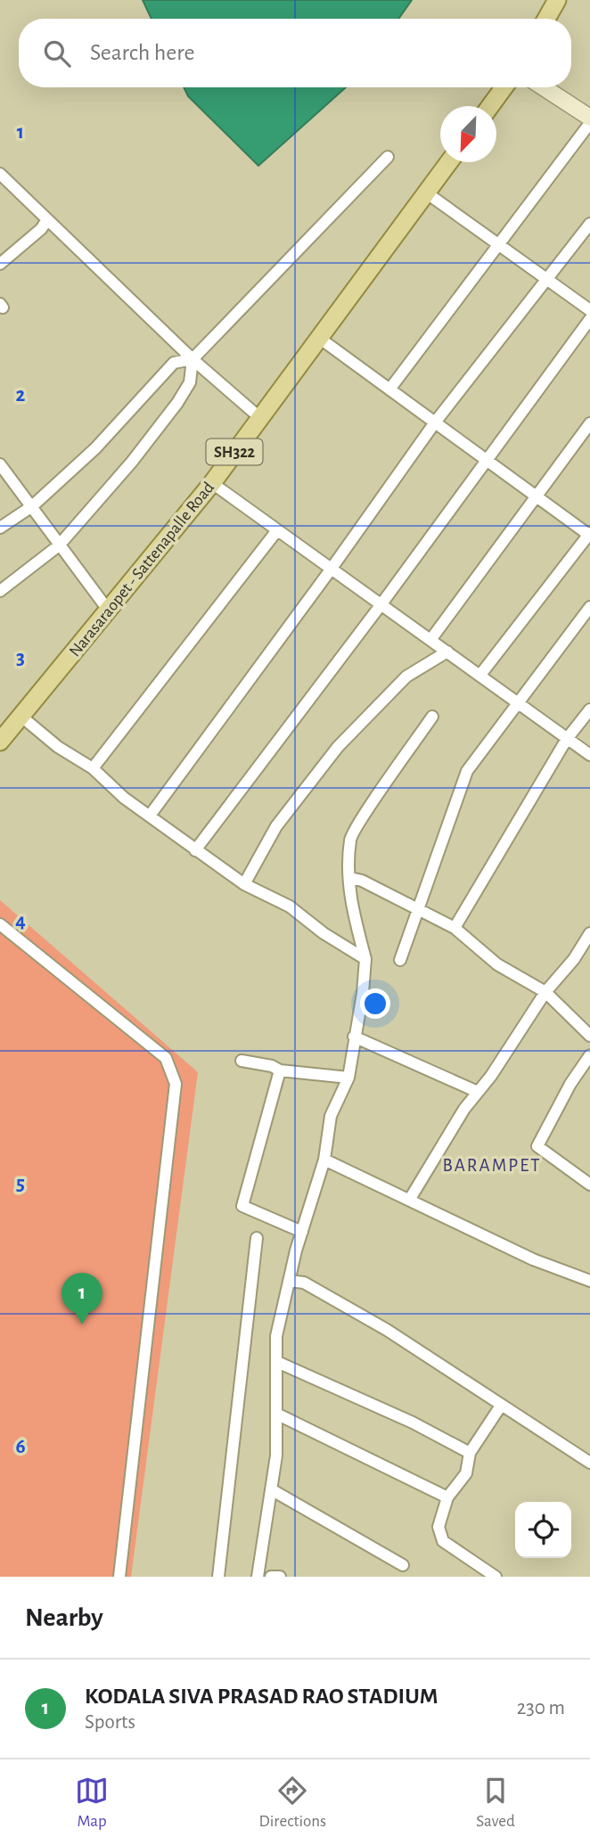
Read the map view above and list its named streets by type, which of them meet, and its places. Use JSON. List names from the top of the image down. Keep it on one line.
{"streets":{"main road":["SH322","Narasaraopet - Sattenapalle Road"]},"districts":["BARAMPET"],"north":"bottom left","page":{"search":"Search here","pins":"1","heading":"Nearby","list":[{"mark":"1","name":"KODALA SIVA PRASAD RAO STADIUM","note":"Sports","value":"230 m"}],"nav":["Map","Directions","Saved"]},"grid":{"rows":["1","2","3","4","5","6"]}}
